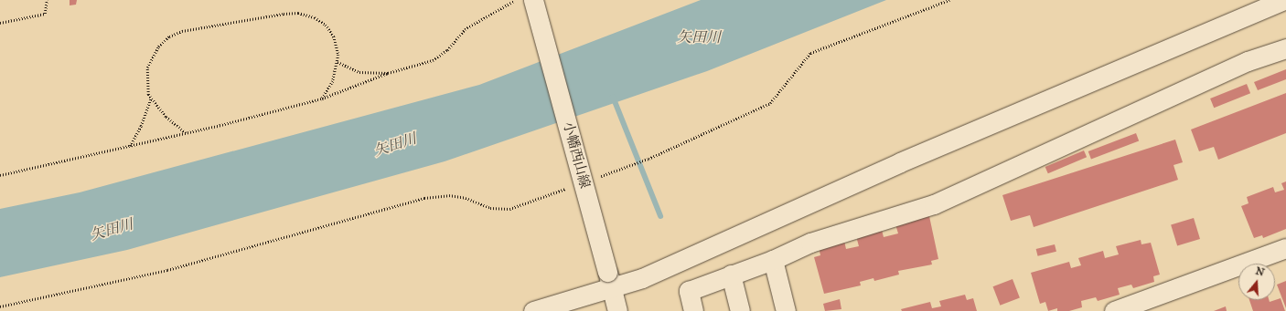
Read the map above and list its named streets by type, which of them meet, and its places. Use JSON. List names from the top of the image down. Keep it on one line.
{"streets":{"street":["小幡西山線"]},"water":["矢田川"],"north":"top"}
